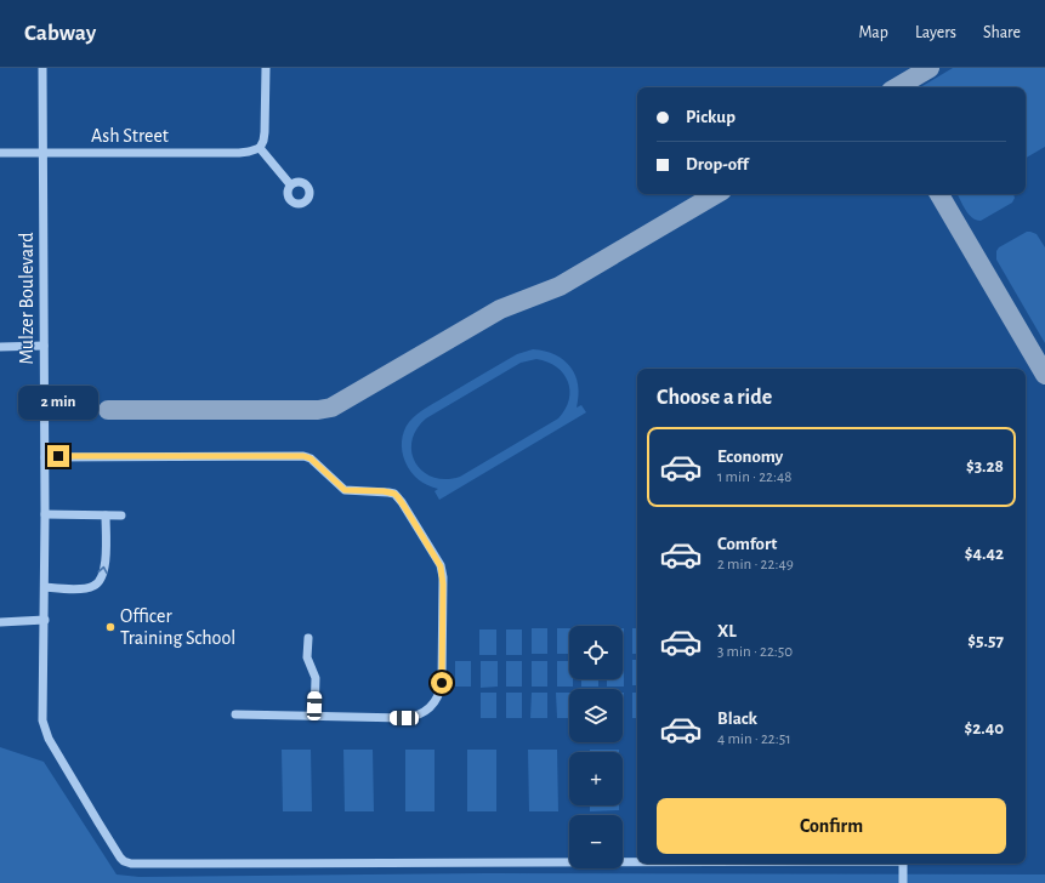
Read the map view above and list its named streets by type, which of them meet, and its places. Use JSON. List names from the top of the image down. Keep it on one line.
{"streets":{"street":["Ash Street","Mulzer Boulevard"]},"crossings":[["Ash Street","Mulzer Boulevard"]],"places":["Officer Training School"],"page":{"header":"Cabway","nav":["Map","Layers","Share"],"banner":["Pickup","Drop-off"],"heading":"Choose a ride","bubble":"2 min","list":[{"name":"Economy","note":"1 min · 22:48","value":"$3.28"},{"name":"Comfort","note":"2 min · 22:49","value":"$4.42"},{"name":"XL","note":"3 min · 22:50","value":"$5.57"},{"name":"Black","note":"4 min · 22:51","value":"$2.40"}],"map_buttons":["+","−"],"buttons":"Confirm"}}
